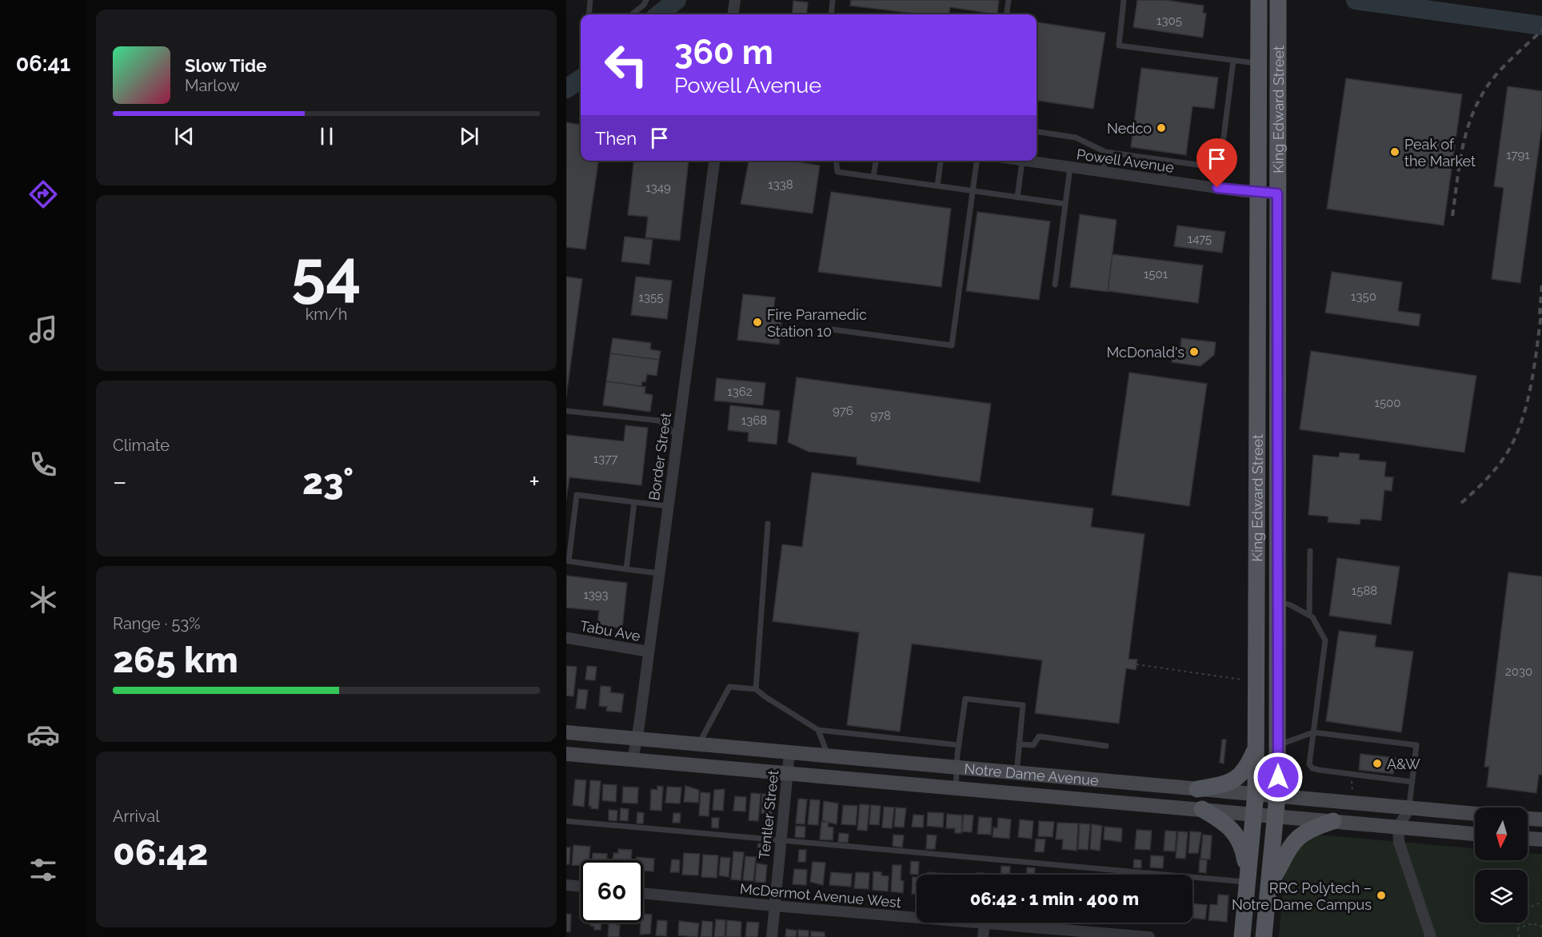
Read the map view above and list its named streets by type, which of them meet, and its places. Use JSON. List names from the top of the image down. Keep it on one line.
{"streets":{"main road":["King Edward Street","Notre Dame Avenue"],"street":["Powell Avenue","Border Street","Tabu Ave","Tentler Street","McDermot Avenue West"]},"crossings":[["King Edward Street","Powell Avenue"],["King Edward Street","Notre Dame Avenue"],["Border Street","Tabu Ave"],["Border Street","Notre Dame Avenue"],["Notre Dame Avenue","Tentler Street"],["Tentler Street","McDermot Avenue West"]],"places":["Nedco","Peak of the Market","Fire Paramedic Station 10","McDonald's","A&W","RRC Polytech – Notre Dame Campus"],"house_numbers":["1305","1791","1338","1349","1475","1501","1350","1355","1362","1500","976","978","1368","1377","1588","1393","2030"],"north":"bottom","page":{"tabs":"06:41","turn":["360 m","Powell Avenue"],"song":["Slow Tide","Marlow"],"then":"Then","tile":[["54","km/h"],"Climate",["Range · 53%","265 km"],["Arrival","06:42"]],"heat":["−","23°","+"],"limit":"60","trip":"06:42 · 1 min · 400 m"}}
